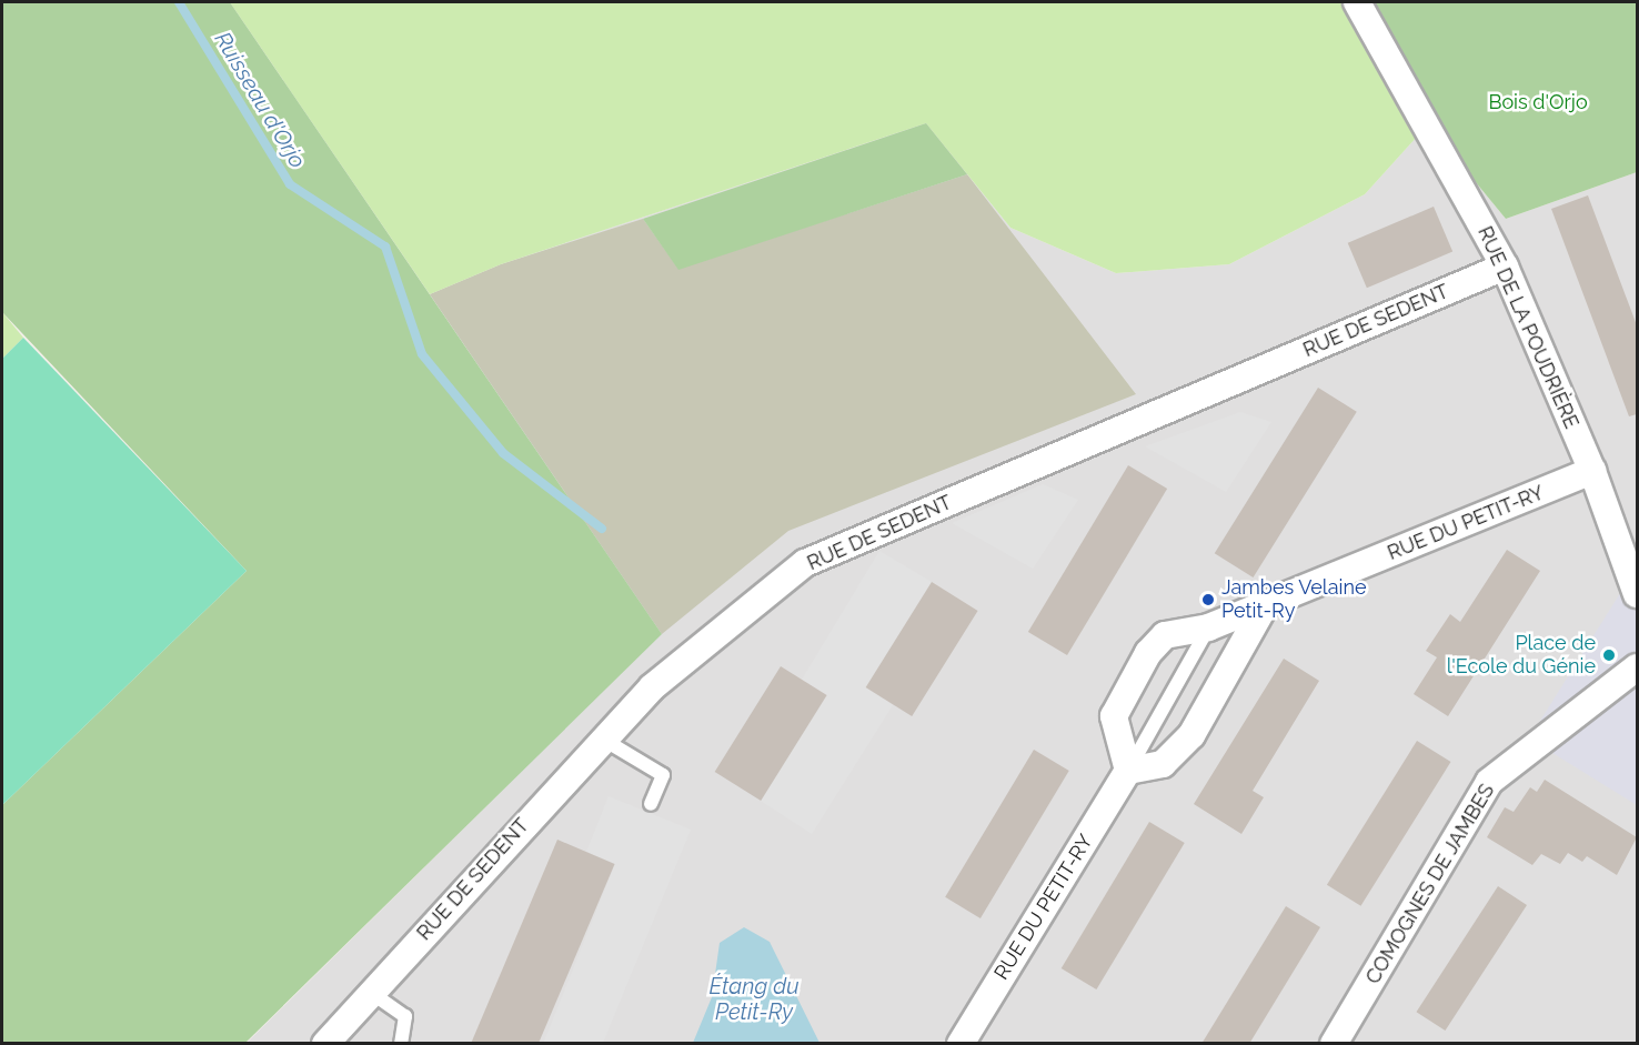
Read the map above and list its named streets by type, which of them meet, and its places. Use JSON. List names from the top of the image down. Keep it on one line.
{"streets":{"street":["RUE DE SEDENT","RUE DE LA POUDRIÈRE","RUE DU PETIT-RY","COMOGNES DE JAMBES"]},"crossings":[["RUE DE SEDENT","RUE DE LA POUDRIÈRE"],["RUE DE LA POUDRIÈRE","RUE DU PETIT-RY"]],"water":["Ruisseau d'Orjo","Étang du Petit-Ry"],"parks":["Bois d'Orjo"],"places":["Jambes Velaine Petit-Ry","Place de l'Ecole du Génie"]}
